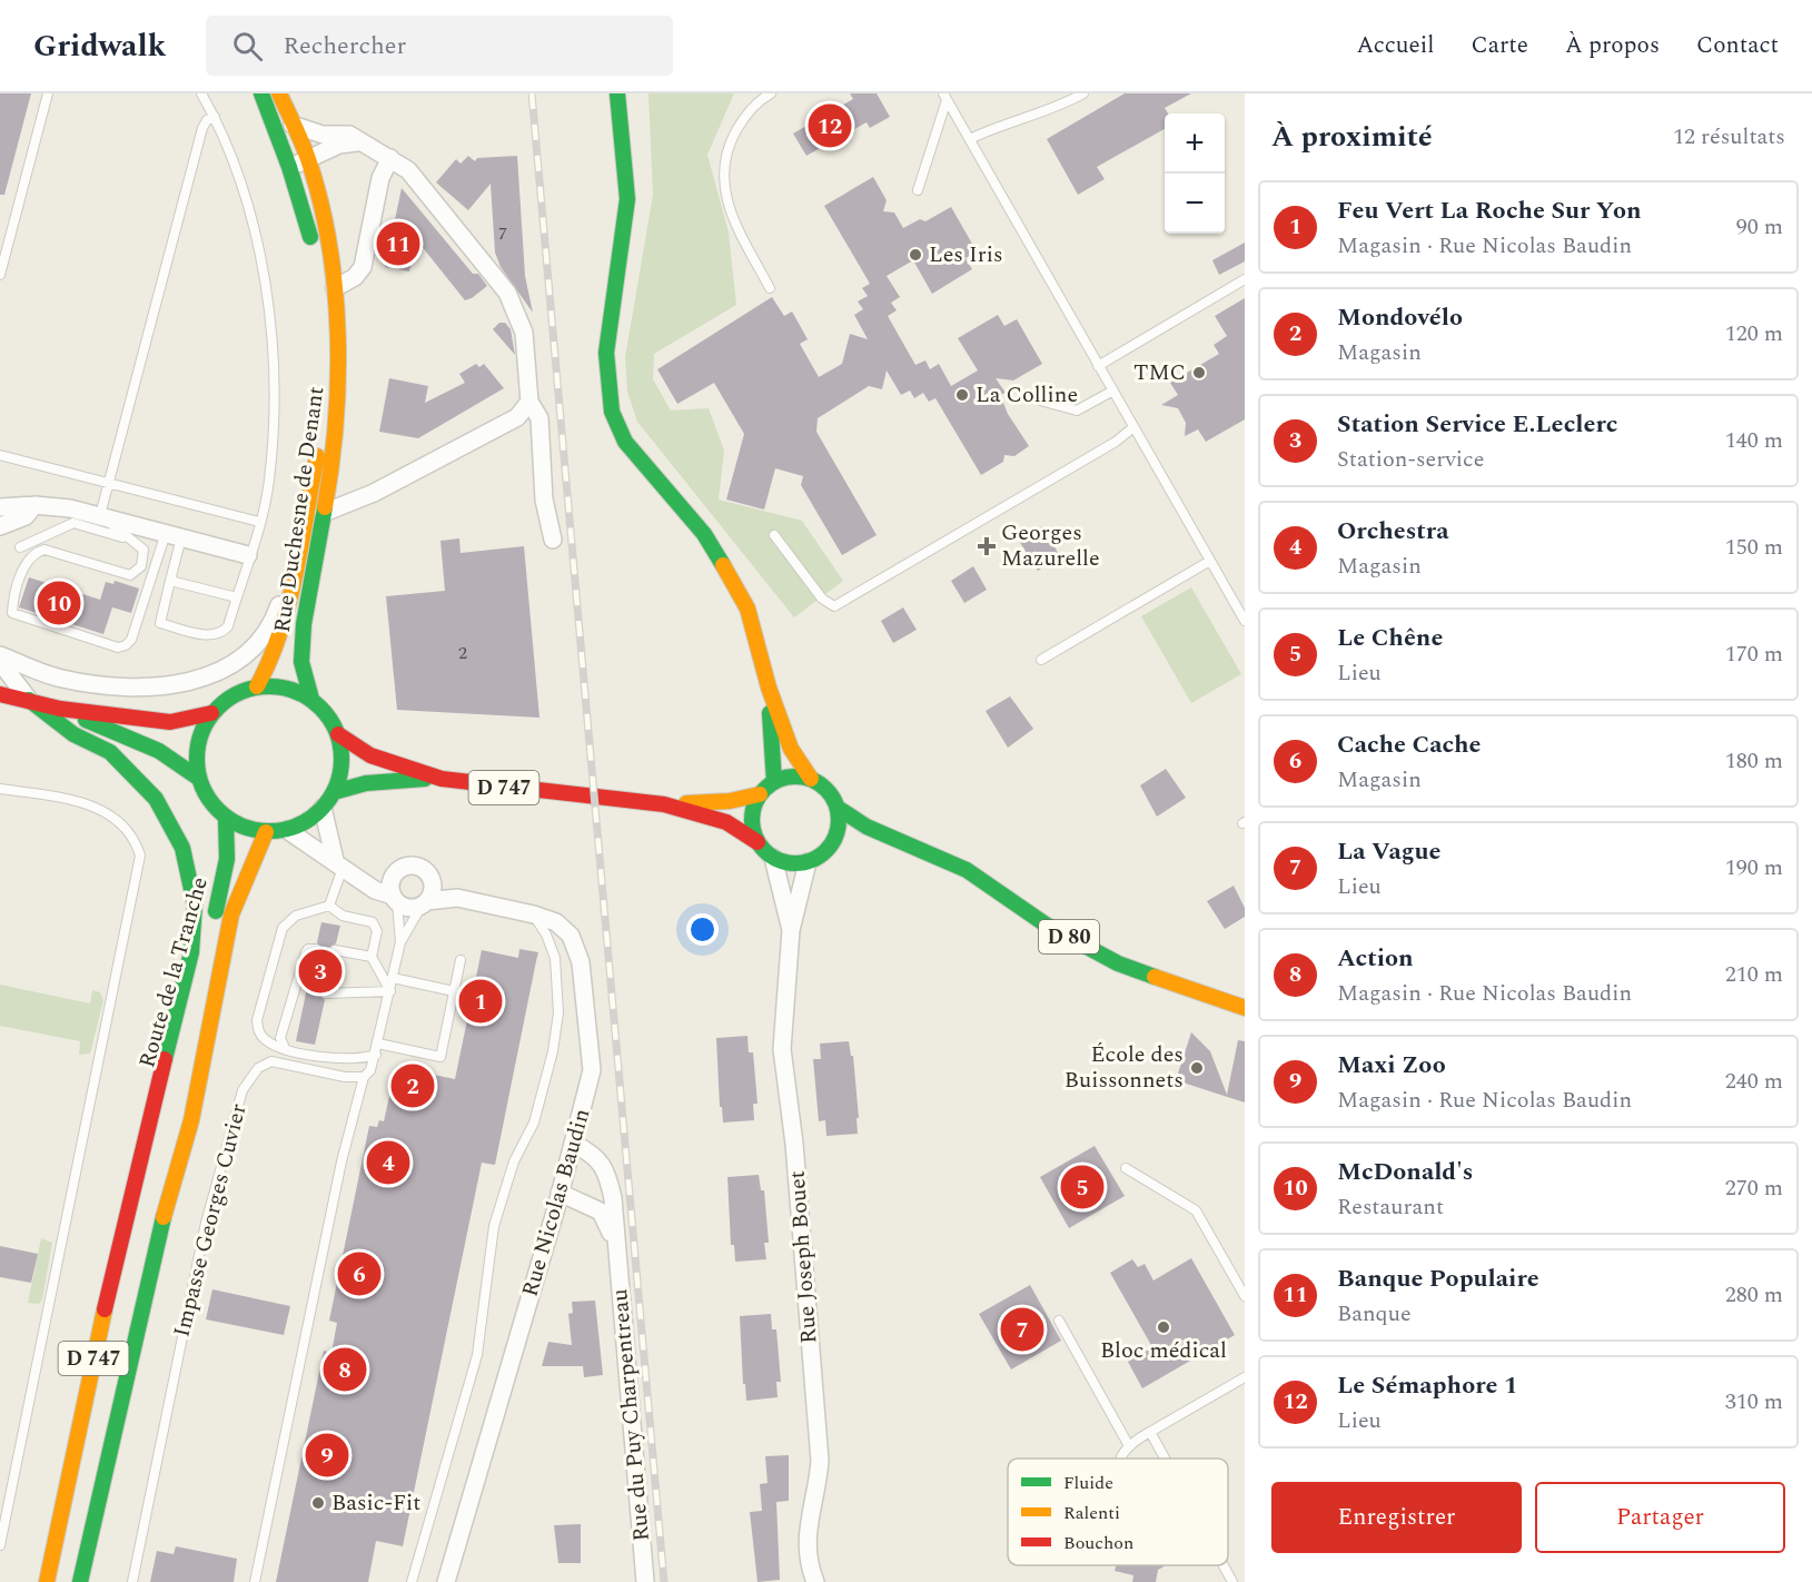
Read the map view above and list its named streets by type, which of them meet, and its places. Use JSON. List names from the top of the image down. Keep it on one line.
{"streets":{"main road":["Rue Duchesne de Denant","D 747","D 80","Route de la Tranche"],"street":["Rue Nicolas Baudin","Rue Joseph Bouet","Rue du Puy Charpentreau"],"lane":["Impasse Georges Cuvier"]},"crossings":[["Rue Duchesne de Denant","D 747"],["Rue Duchesne de Denant","Route de la Tranche"],["D 747","D 80"],["D 747","Route de la Tranche"],["D 747","Rue Joseph Bouet"],["D 80","Rue Joseph Bouet"],["Rue Nicolas Baudin","Rue du Puy Charpentreau"]],"places":{"other":["Les Iris","TMC","La Colline","École des Buissonnets","Bloc médical","Basic-Fit"],"health":["Georges Mazurelle"]},"house_numbers":["7","2"],"legend":["Fluide","Ralenti","Bouchon"],"page":{"header":"Gridwalk","search":"Rechercher","nav":["Accueil","Carte","À propos","Contact"],"heading":["À proximité","12 résultats"],"pins":["12","11","10","3","1","2","4","5","6","7","8","9"],"map_buttons":["+","−"],"list":[{"mark":"1","name":"Feu Vert La Roche Sur Yon","note":"Magasin · Rue Nicolas Baudin","value":"90 m"},{"mark":"2","name":"Mondovélo","note":"Magasin","value":"120 m"},{"mark":"3","name":"Station Service E.Leclerc","note":"Station-service","value":"140 m"},{"mark":"4","name":"Orchestra","note":"Magasin","value":"150 m"},{"mark":"5","name":"Le Chêne","note":"Lieu","value":"170 m"},{"mark":"6","name":"Cache Cache","note":"Magasin","value":"180 m"},{"mark":"7","name":"La Vague","note":"Lieu","value":"190 m"},{"mark":"8","name":"Action","note":"Magasin · Rue Nicolas Baudin","value":"210 m"},{"mark":"9","name":"Maxi Zoo","note":"Magasin · Rue Nicolas Baudin","value":"240 m"},{"mark":"10","name":"McDonald's","note":"Restaurant","value":"270 m"},{"mark":"11","name":"Banque Populaire","note":"Banque","value":"280 m"},{"mark":"12","name":"Le Sémaphore 1","note":"Lieu","value":"310 m"}],"buttons":["Enregistrer","Partager"]}}
